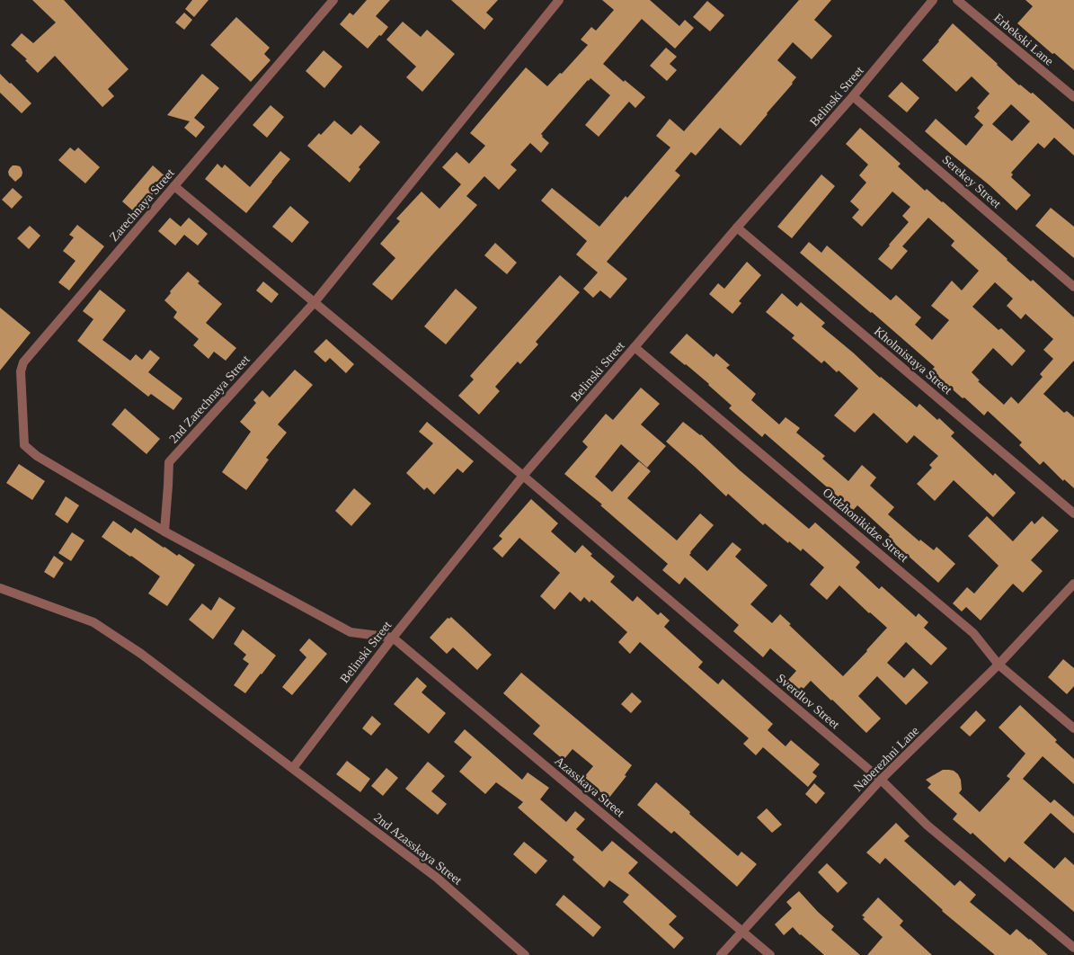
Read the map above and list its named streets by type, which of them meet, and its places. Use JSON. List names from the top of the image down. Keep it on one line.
{"streets":{"street":["Erbekski Lane","Belinski Street","Serekey Street","Zarechnaya Street","Kholmistaya Street","2nd Zarechnaya Street","Ordzhonikidze Street","Sverdlov Street","Naberezhni Lane","Azasskaya Street","2nd Azasskaya Street"]},"crossings":[["Belinski Street","Serekey Street"],["Belinski Street","Kholmistaya Street"],["Belinski Street","Ordzhonikidze Street"],["Belinski Street","Sverdlov Street"],["Belinski Street","Azasskaya Street"],["Belinski Street","2nd Azasskaya Street"],["Zarechnaya Street","2nd Zarechnaya Street"],["Zarechnaya Street","Sverdlov Street"],["2nd Zarechnaya Street","Sverdlov Street"],["Ordzhonikidze Street","Naberezhni Lane"],["Sverdlov Street","Naberezhni Lane"],["Naberezhni Lane","Azasskaya Street"]]}
